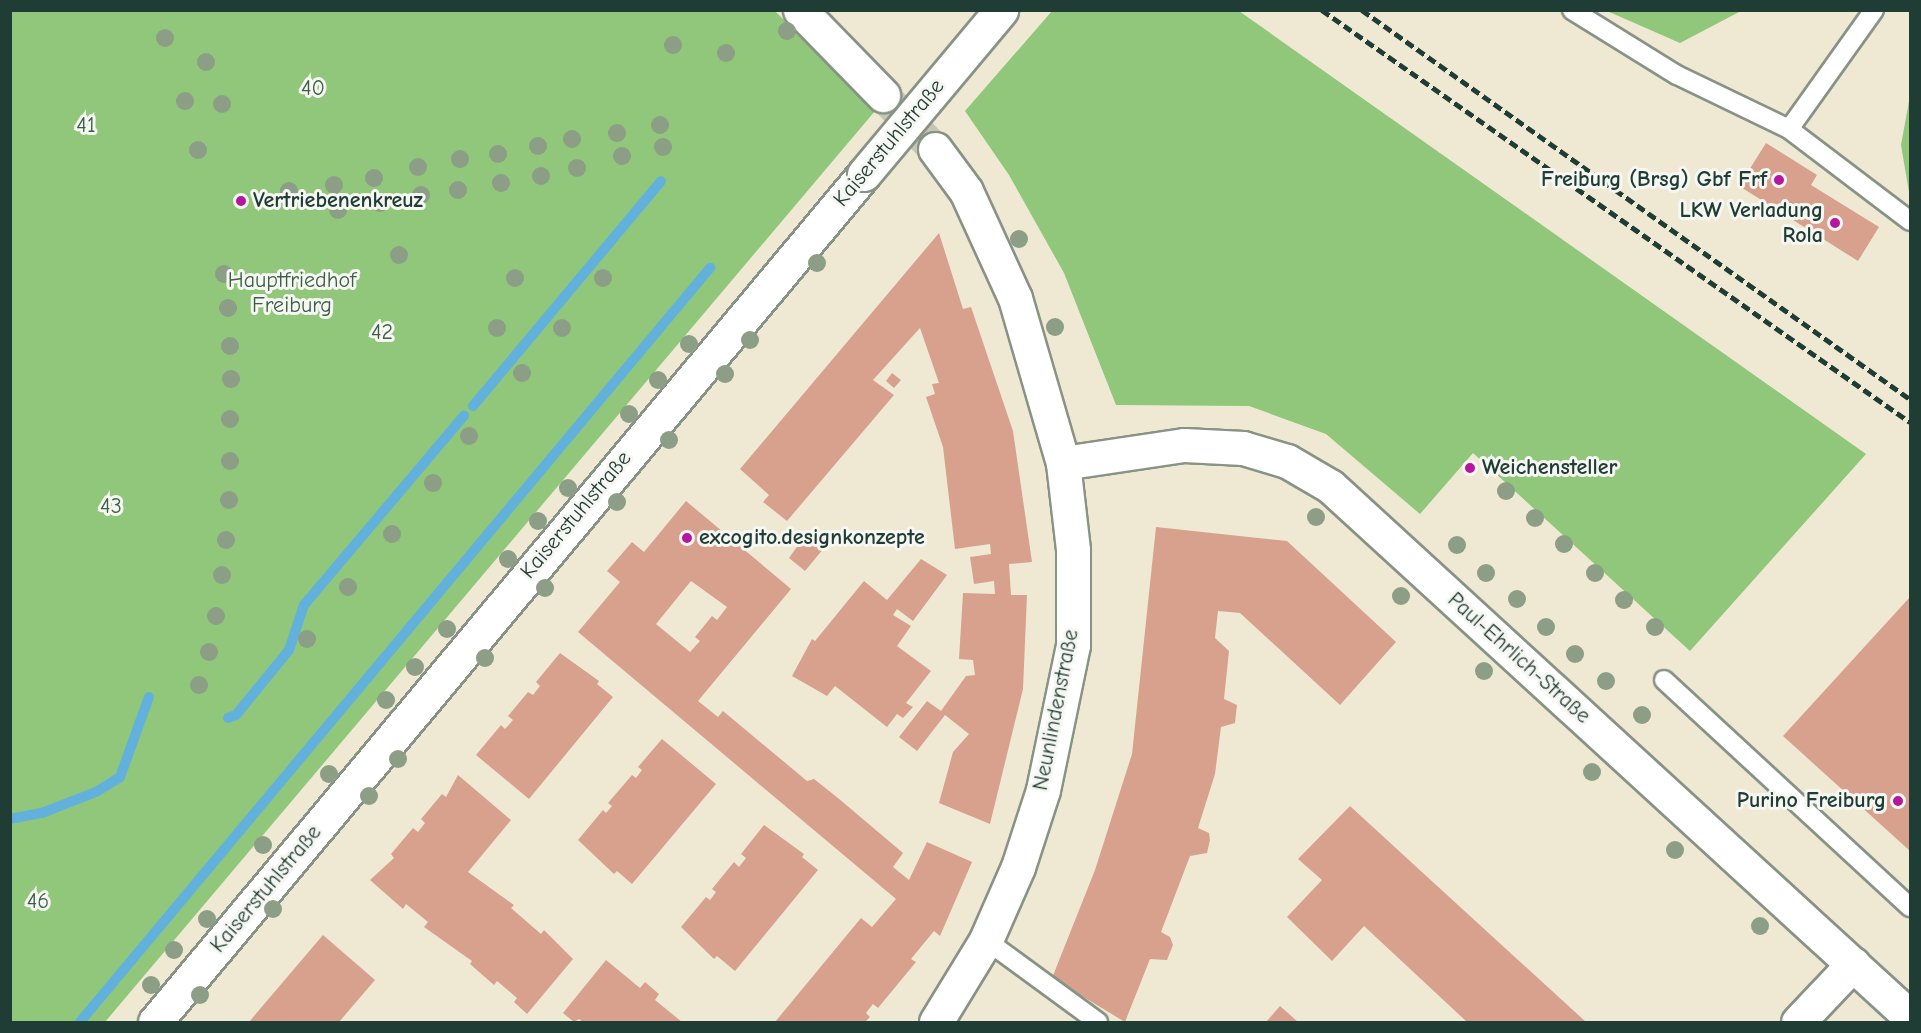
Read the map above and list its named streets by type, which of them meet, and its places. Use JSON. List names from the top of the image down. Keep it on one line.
{"streets":{"street":["Kaiserstuhlstraße","Paul-Ehrlich-Straße","Neunlindenstraße"]},"crossings":[["Paul-Ehrlich-Straße","Neunlindenstraße"]],"parks":["40","41","Hauptfriedhof Freiburg","42","43","46"],"places":["Freiburg (Brsg) Gbf Frf","Vertriebenenkreuz","LKW Verladung Rola","Weichensteller","excogito.designkonzepte","Purino Freiburg"]}
